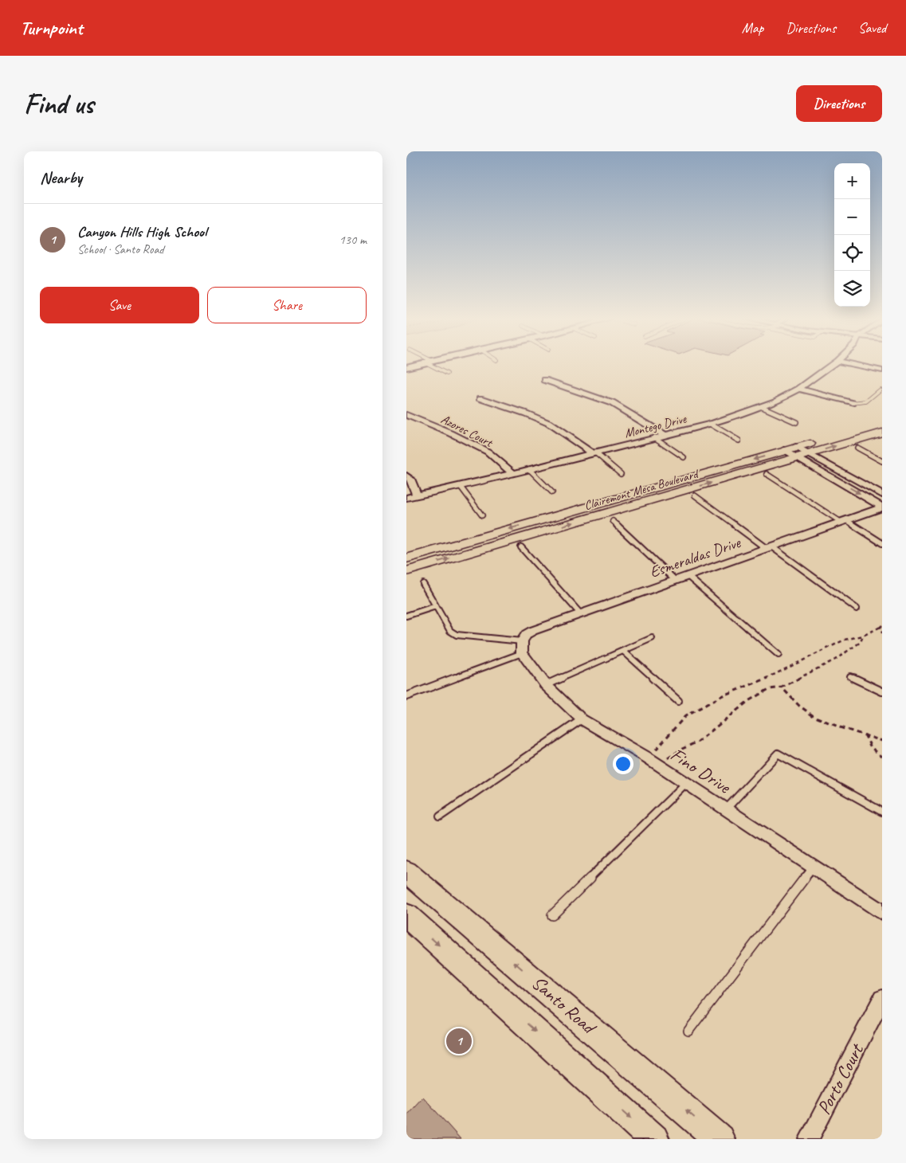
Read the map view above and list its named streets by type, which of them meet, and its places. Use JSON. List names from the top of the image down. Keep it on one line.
{"streets":{"main road":["Clairemont Mesa Boulevard","Santo Road"],"street":["Montego Drive","Azores Court","Esmeraldas Drive","Fino Drive","Porto Court"]},"crossings":[["Montego Drive","Azores Court"],["Esmeraldas Drive","Fino Drive"]],"page":{"header":"Turnpoint","nav":["Map","Directions","Saved"],"buttons":["Directions",["Save","Share"]],"title":"Find us","heading":"Nearby","map_buttons":["+","−"],"list":[{"mark":"1","name":"Canyon Hills High School","note":"School · Santo Road","value":"130 m"}],"pins":"1"}}
